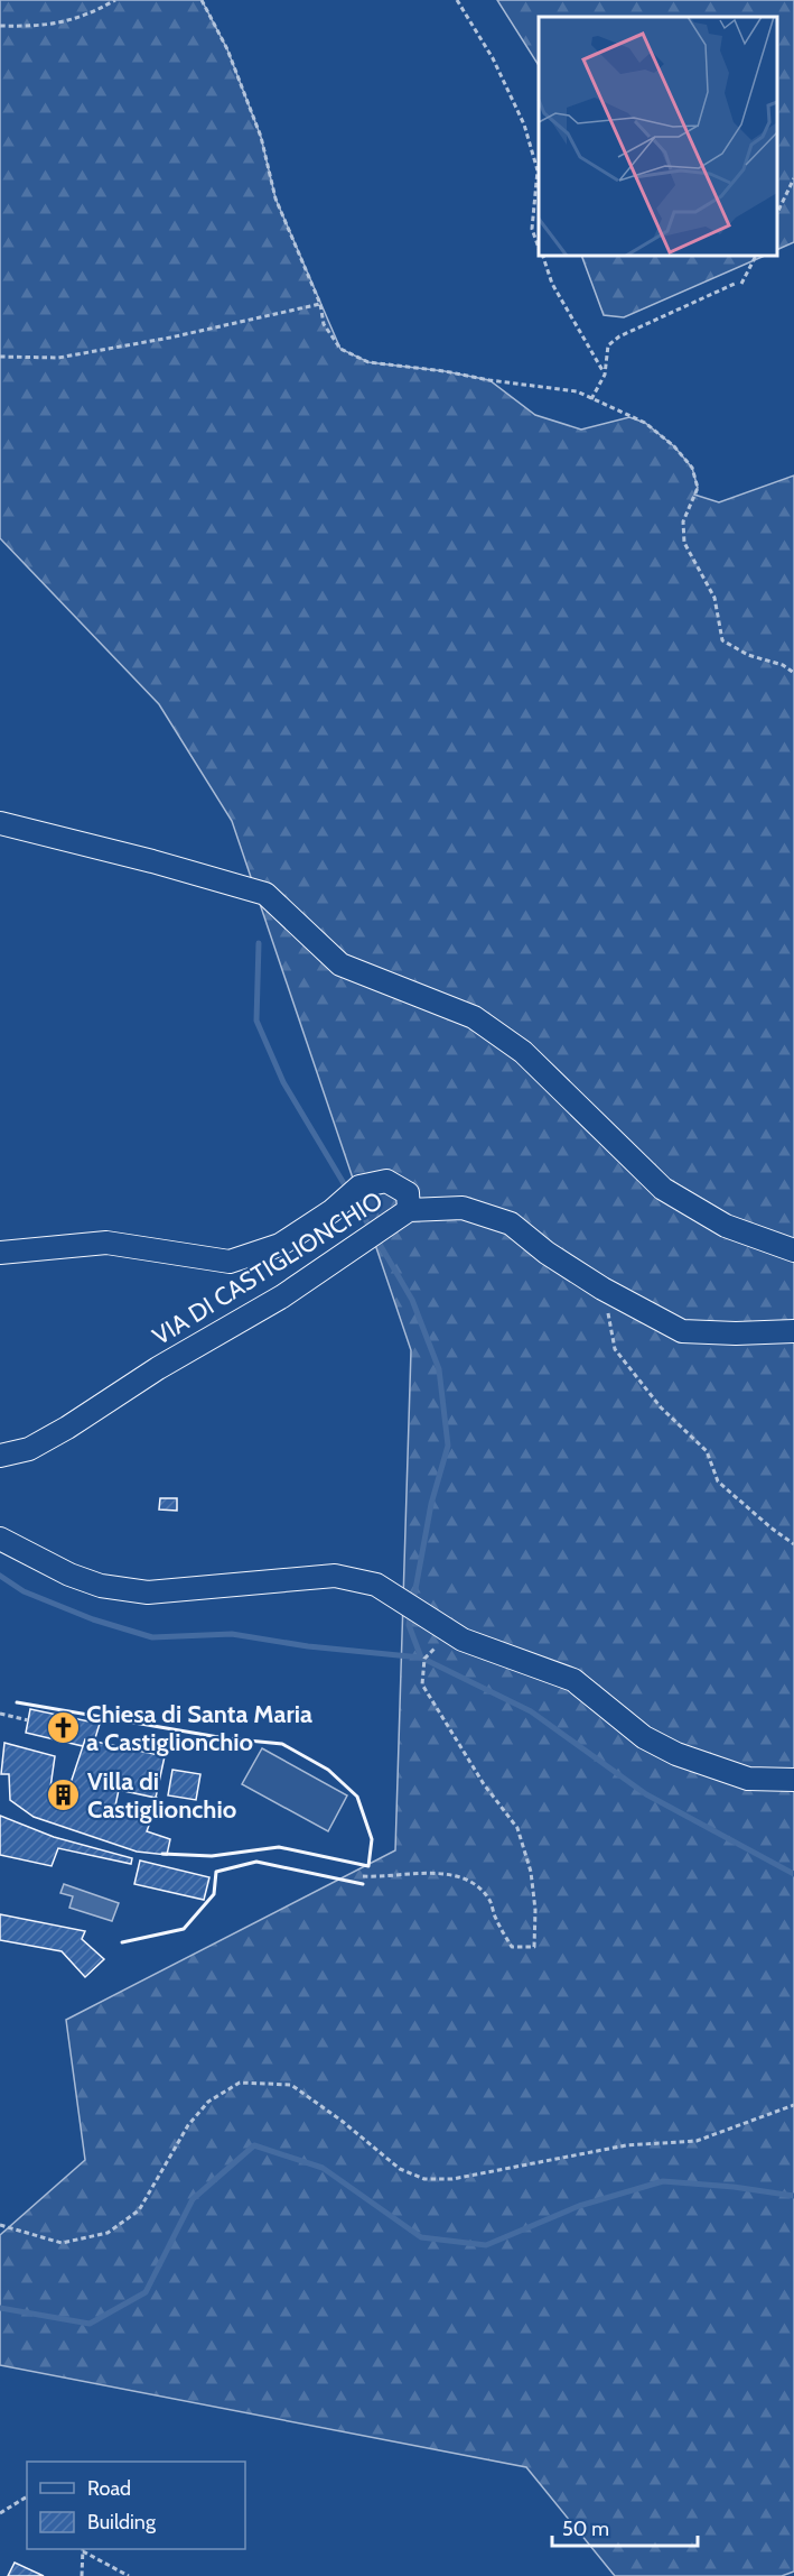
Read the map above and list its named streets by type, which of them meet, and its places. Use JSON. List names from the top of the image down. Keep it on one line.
{"streets":{"street":["VIA DI CASTIGLIONCHIO"]},"places":{"church":["Chiesa di Santa Maria a Castiglionchio"],"building":["Villa di Castiglionchio"]},"legend":["Road","Building"],"scale_bar":"50 m"}
